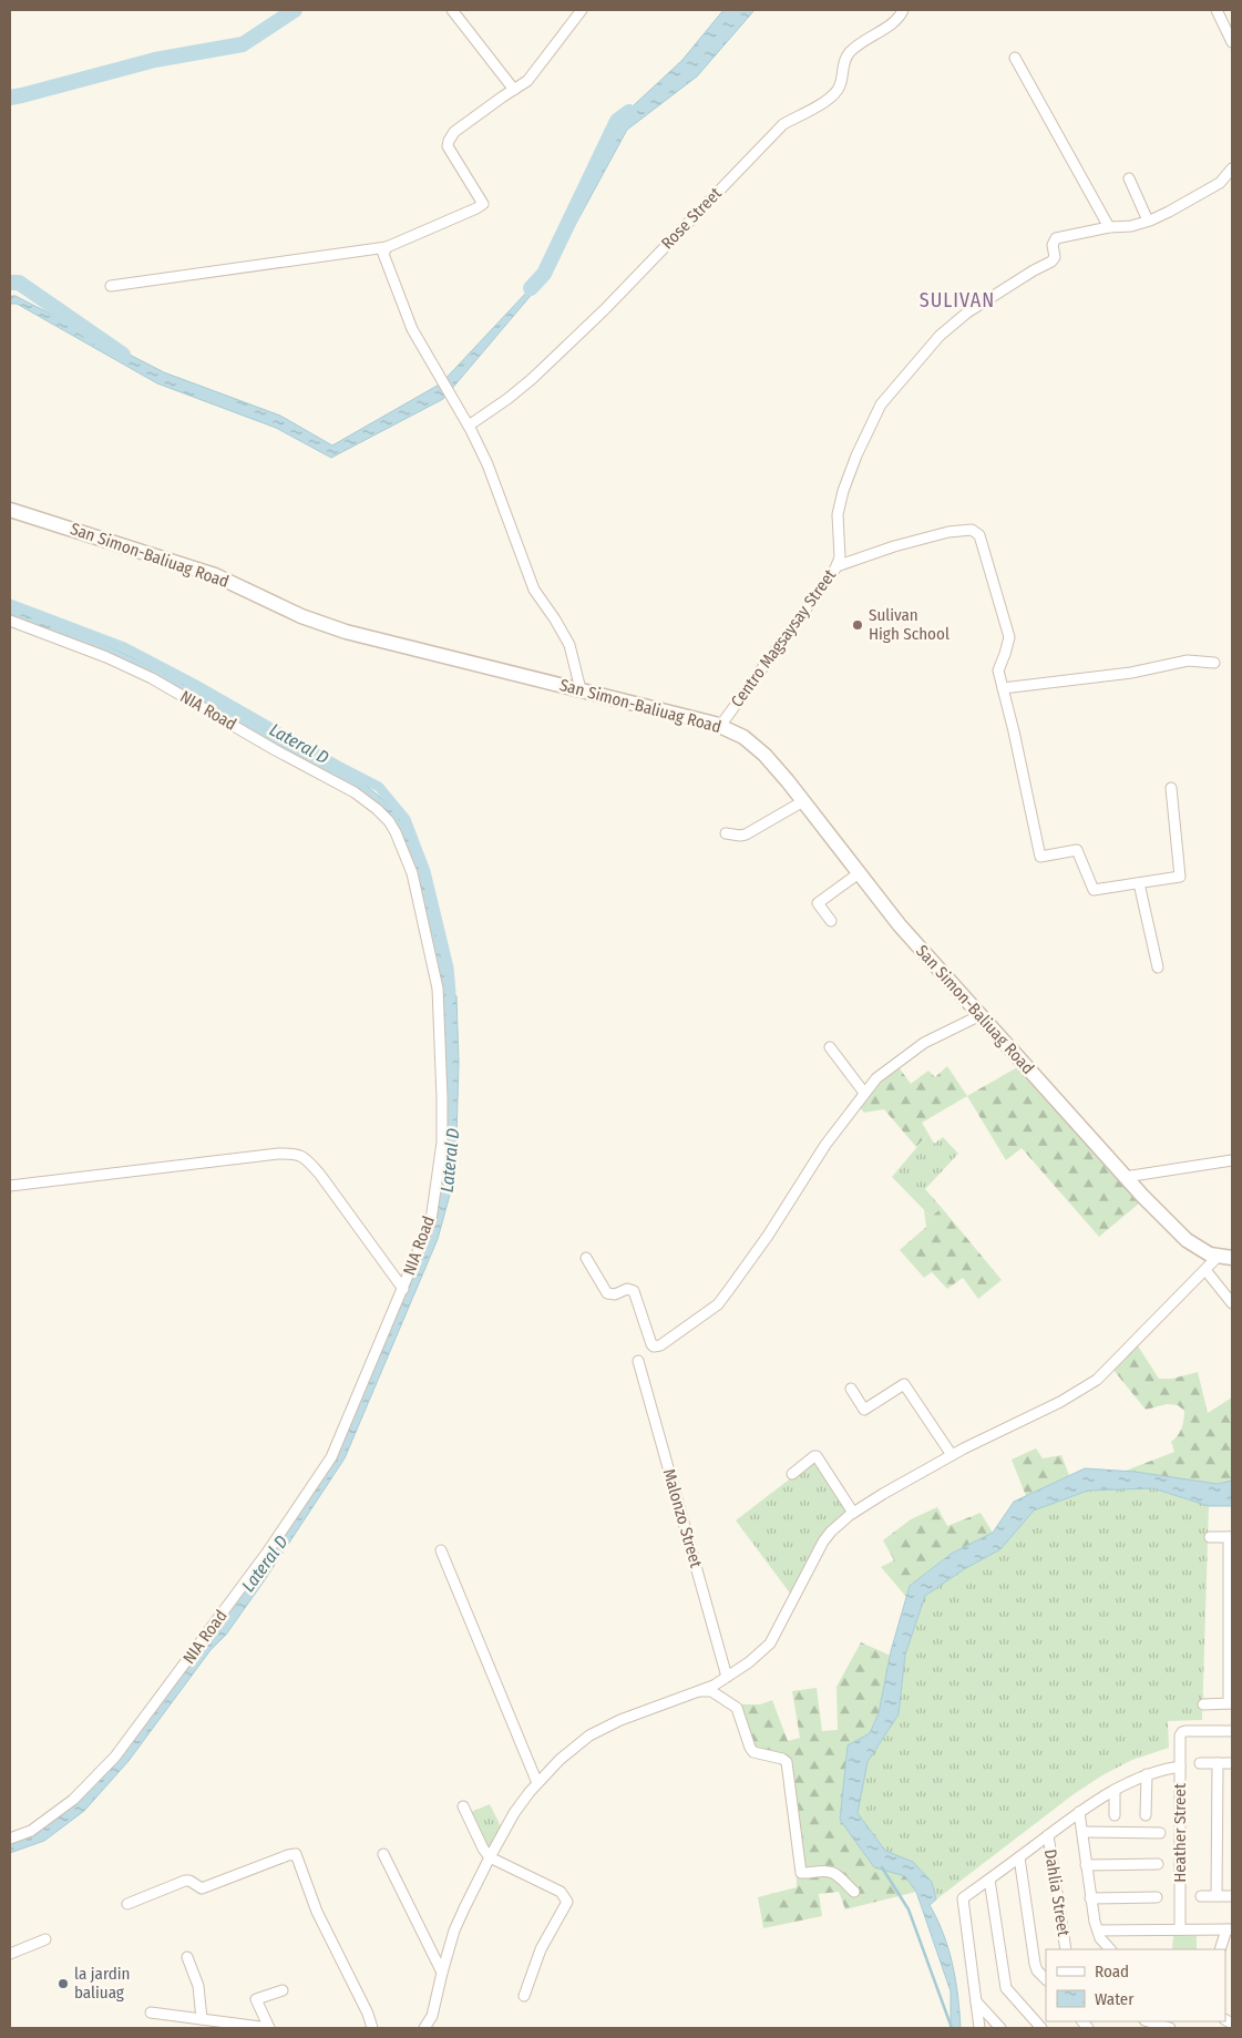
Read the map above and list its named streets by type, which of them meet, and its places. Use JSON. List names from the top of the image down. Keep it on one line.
{"streets":{"main road":["San Simon-Baliuag Road"],"street":["Rose Street","Centro Magsaysay Street","NIA Road","Malonzo Street","Heather Street","Dahlia Street"]},"crossings":[["San Simon-Baliuag Road","Centro Magsaysay Street"]],"districts":["SULIVAN"],"water":["Lateral D"],"places":["Sulivan High School","la jardin baliuag"],"legend":["Road","Water"]}
